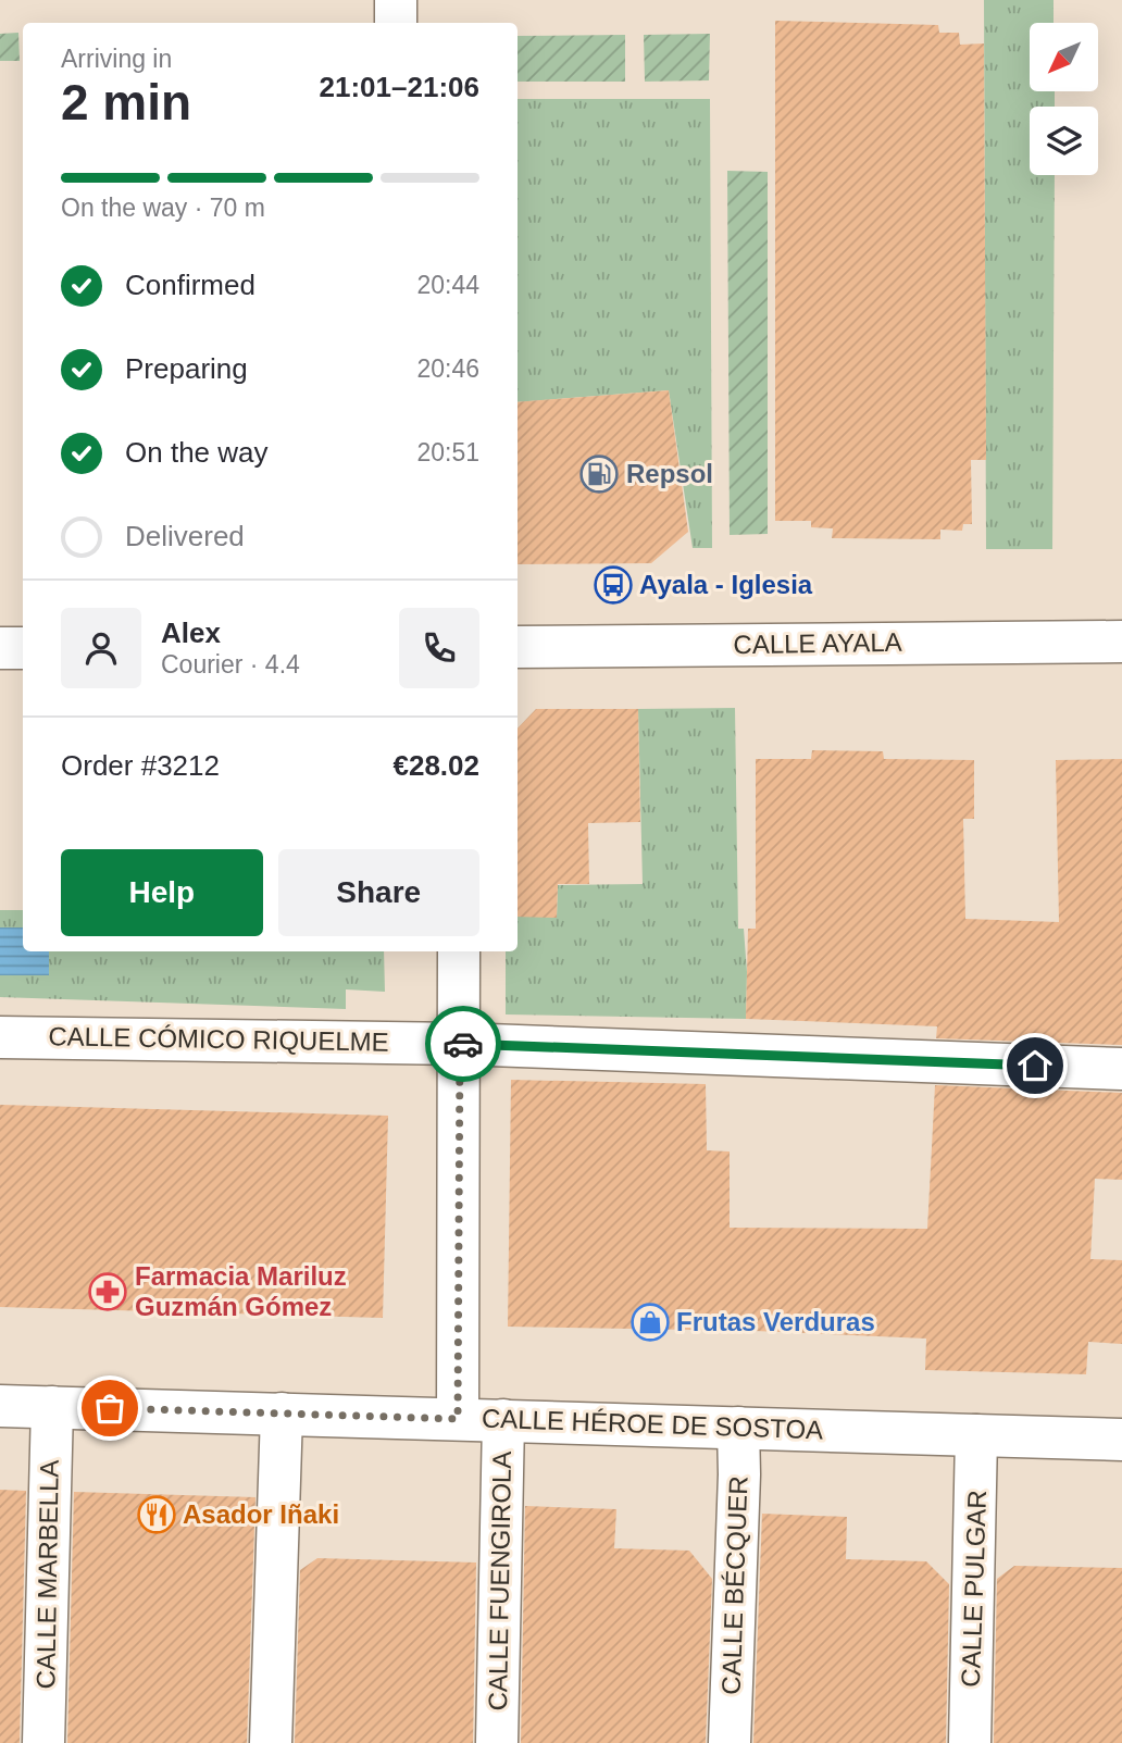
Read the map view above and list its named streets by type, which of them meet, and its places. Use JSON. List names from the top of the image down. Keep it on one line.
{"streets":{"street":["CALLE AYALA","CALLE CÓMICO RIQUELME","CALLE HÉROE DE SOSTOA","CALLE MARBELLA","CALLE FUENGIROLA","CALLE BÉCQUER","CALLE PULGAR"]},"crossings":[["CALLE HÉROE DE SOSTOA","CALLE MARBELLA"],["CALLE HÉROE DE SOSTOA","CALLE FUENGIROLA"],["CALLE HÉROE DE SOSTOA","CALLE BÉCQUER"],["CALLE HÉROE DE SOSTOA","CALLE PULGAR"]],"places":{"fuel station":["Repsol"],"bus stop":["Ayala - Iglesia"],"pharmacy":["Farmacia Mariluz Guzmán Gómez"],"shop":["Frutas Verduras"],"restaurant":["Asador Iñaki"]},"north":"bottom left","page":{"heading":["2 min","Arriving in","21:01–21:06"],"panel":["Alex","Courier · 4.4","Order #3212","€28.02"],"bar":"On the way · 70 m","list":[["Confirmed","20:44"],["Preparing","20:46"],["On the way","20:51"],"Delivered"],"buttons":["Help","Share"]}}
